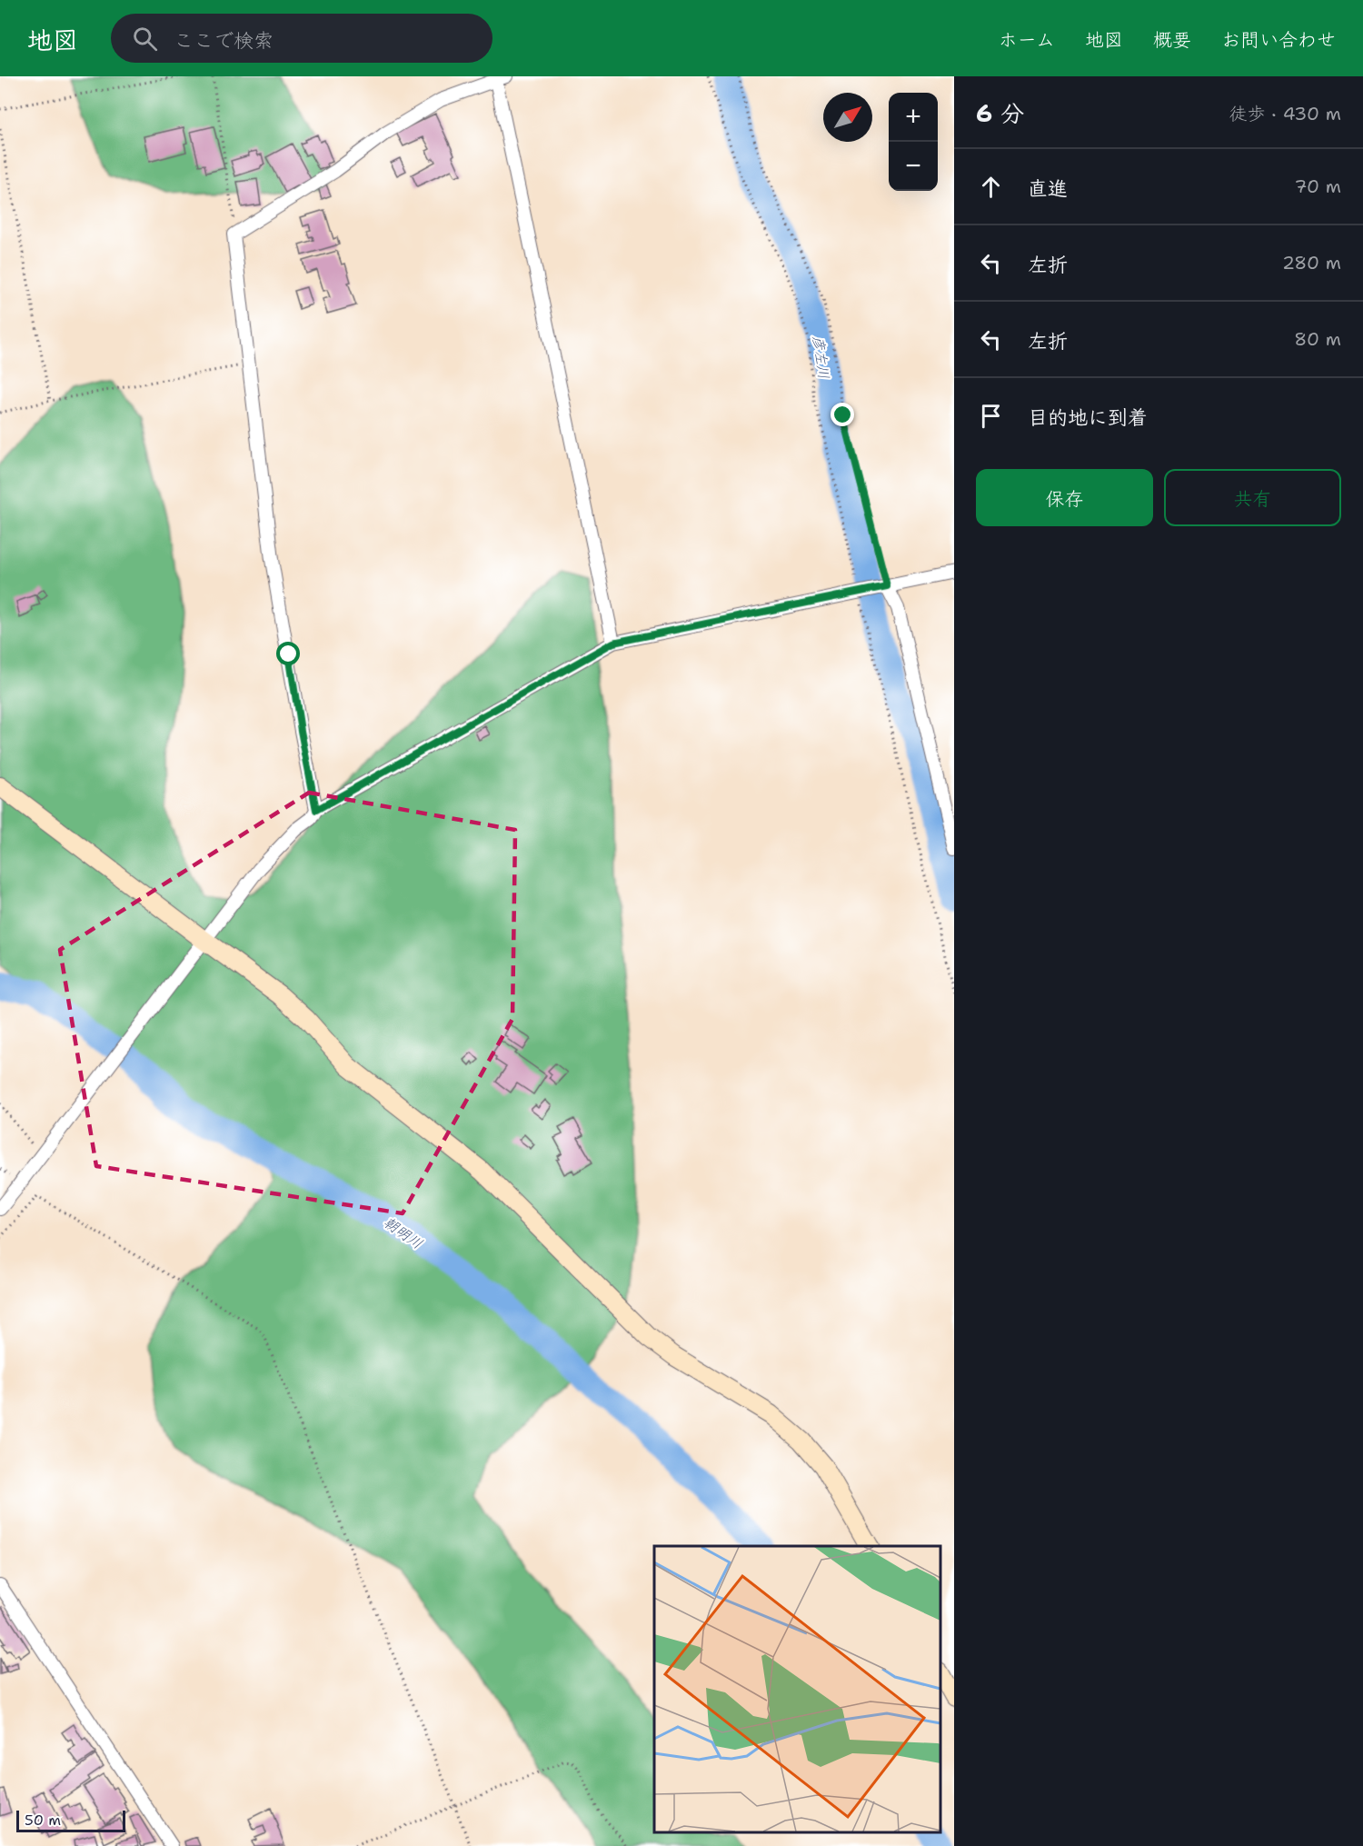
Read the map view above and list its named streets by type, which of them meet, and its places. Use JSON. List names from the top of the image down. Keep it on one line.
{"water":["彦左川","朝明川"],"scale_bar":"50 m","north":"top right","page":{"header":"地図","search":"ここで検索","nav":["ホーム","地図","概要","お問い合わせ"],"heading":["6 分","徒歩 · 430 m"],"map_buttons":["+","−"],"list":[["直進","70 m"],["左折","280 m"],["左折","80 m"],"目的地に到着"],"buttons":["保存","共有"],"scale":"50 m"}}
